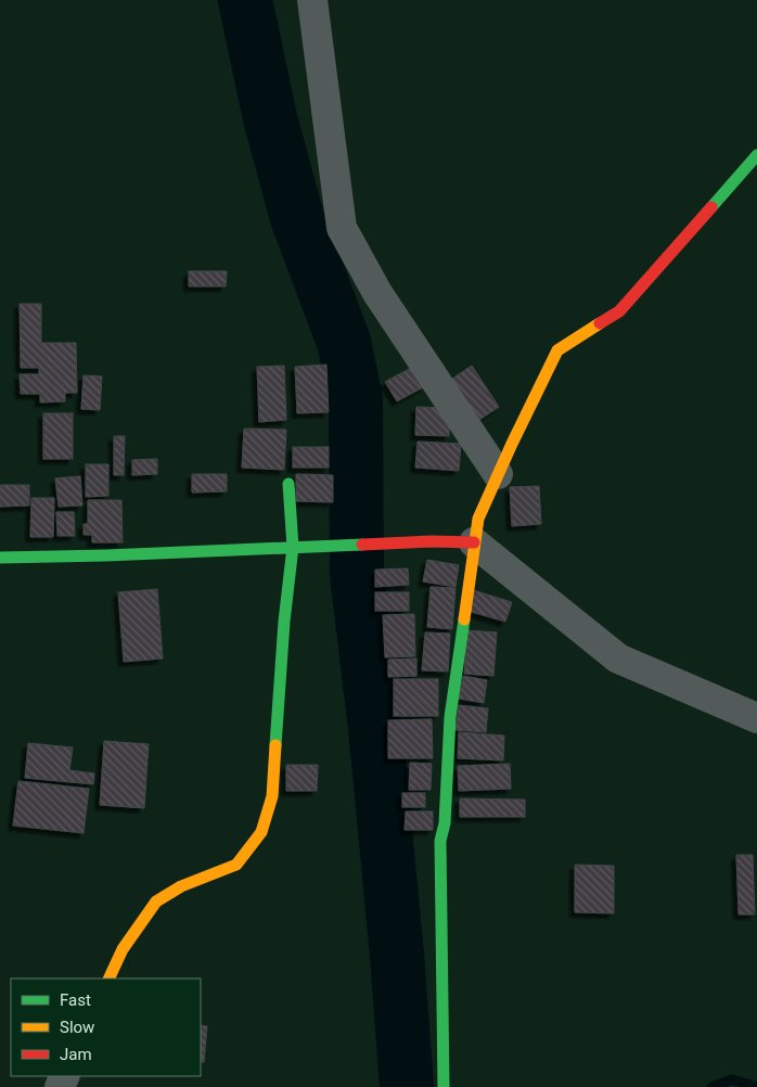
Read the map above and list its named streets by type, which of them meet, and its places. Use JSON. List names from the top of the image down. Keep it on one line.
{"legend":["Fast","Slow","Jam"]}
